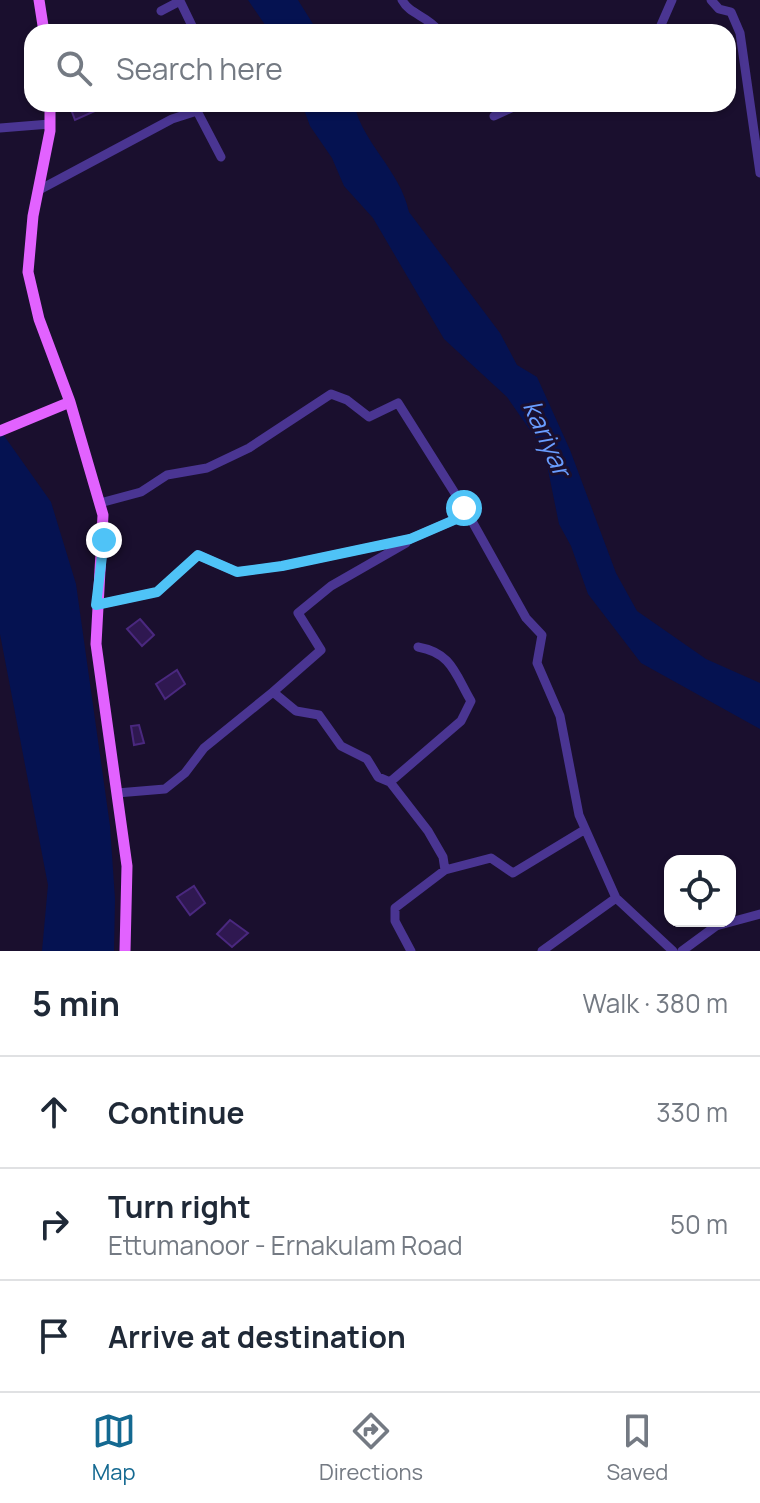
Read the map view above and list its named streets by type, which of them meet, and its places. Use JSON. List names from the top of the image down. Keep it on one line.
{"water":["kariyar"],"page":{"search":"Search here","heading":["5 min","Walk · 380 m"],"list":[["Continue","330 m"],["Turn right","Ettumanoor - Ernakulam Road","50 m"],"Arrive at destination"],"nav":["Map","Directions","Saved"]}}
